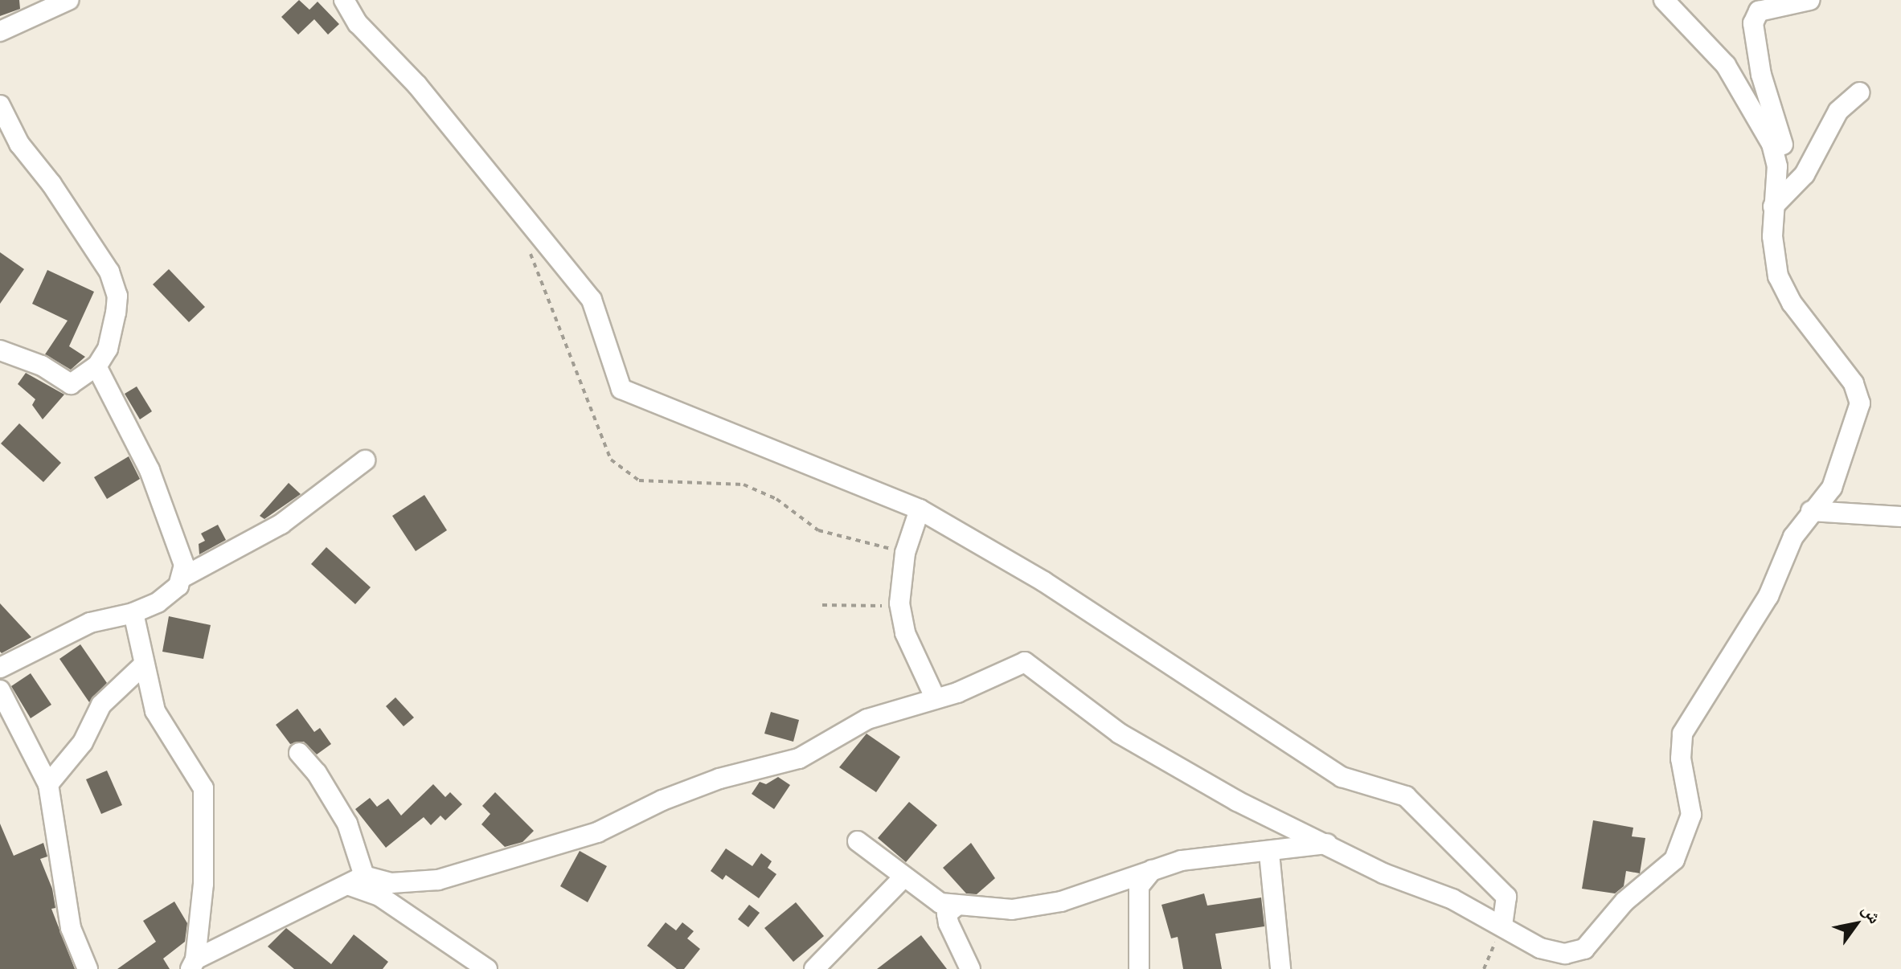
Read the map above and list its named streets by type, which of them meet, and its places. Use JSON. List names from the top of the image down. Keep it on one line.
{"north":"top right"}
